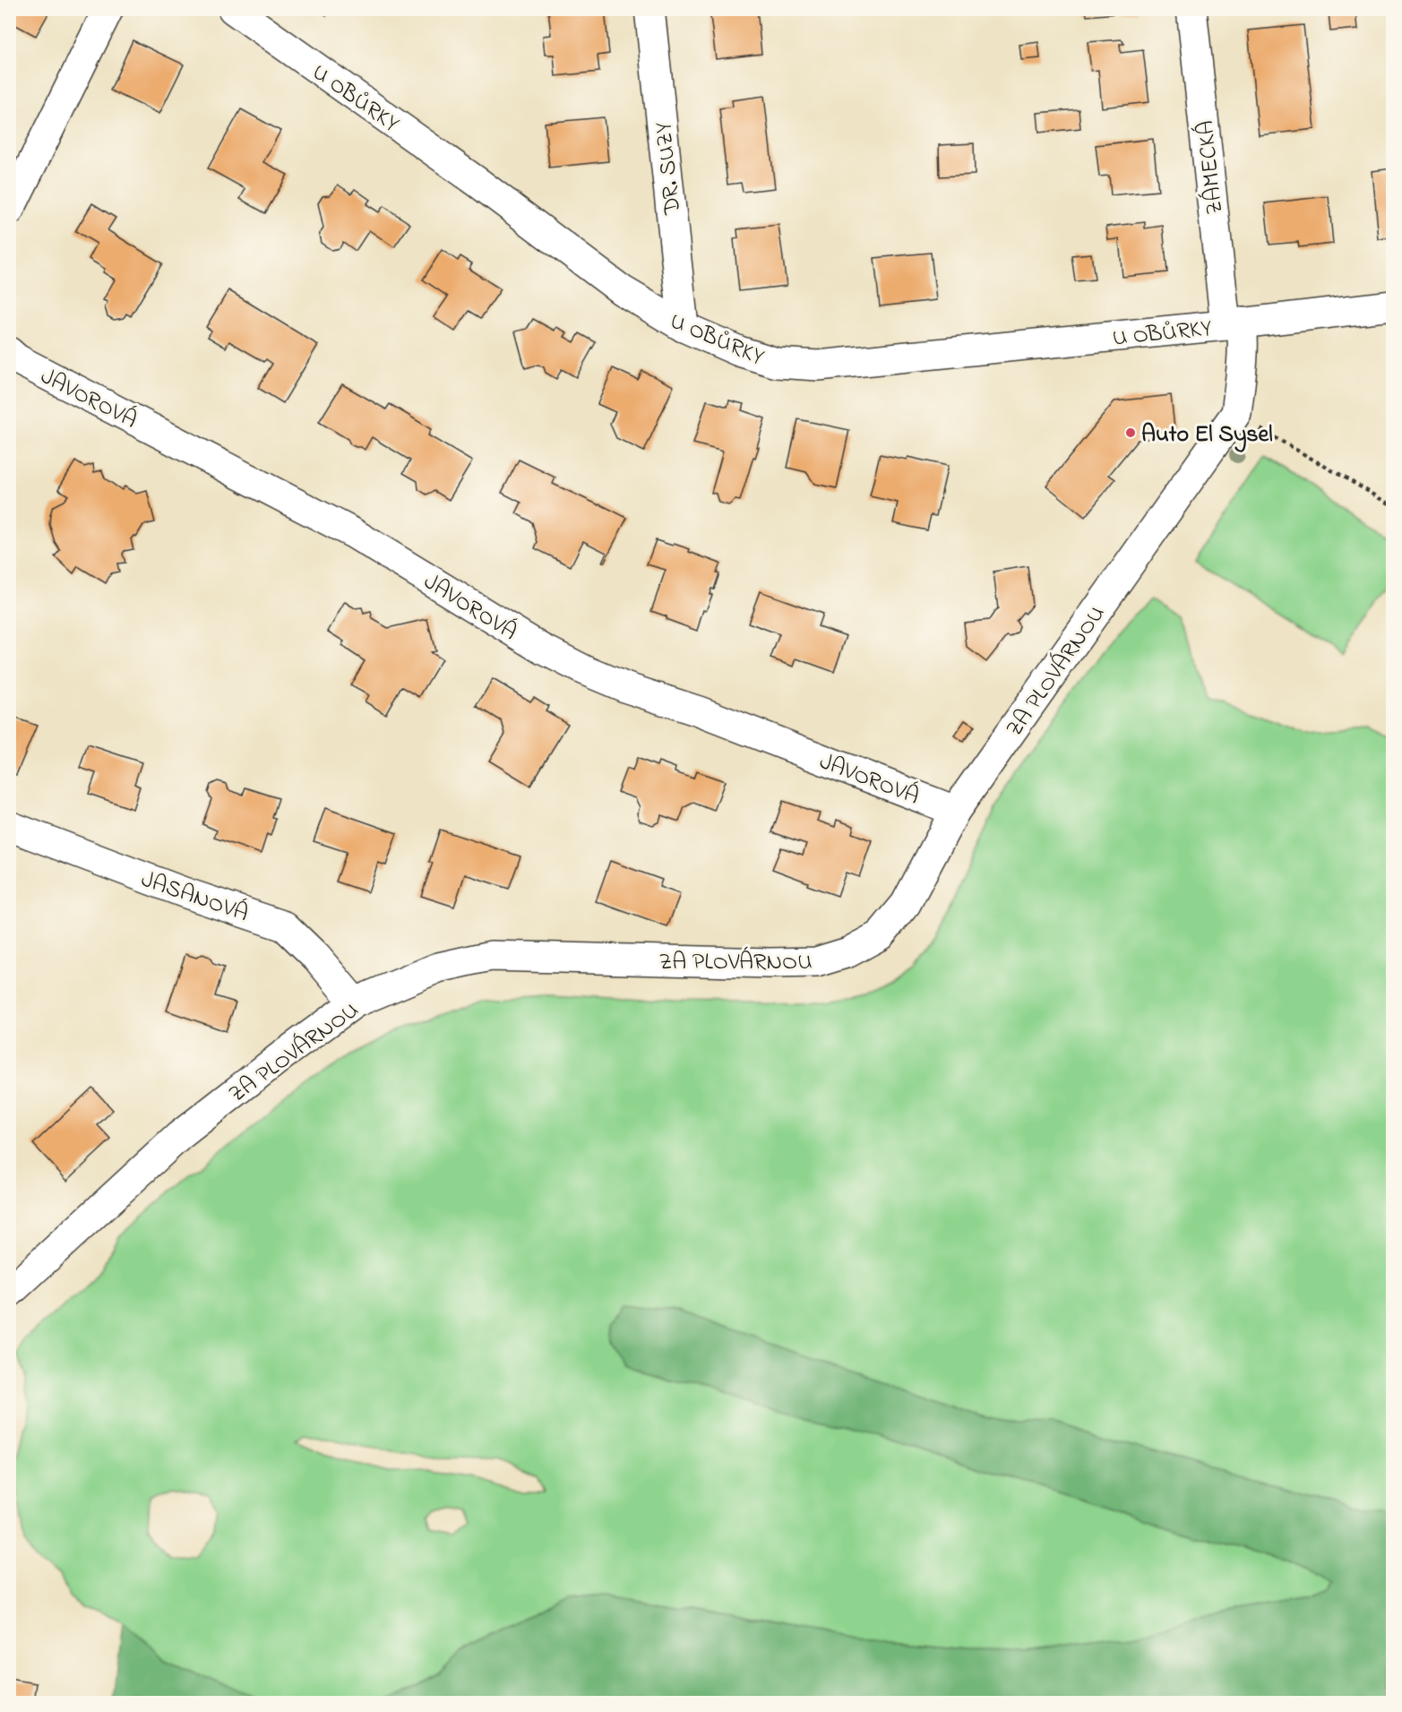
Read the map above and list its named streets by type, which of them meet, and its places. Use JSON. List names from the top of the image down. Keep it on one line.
{"streets":{"street":["U OBŮRKY","ZÁMECKÁ","DR. SUZY","JAVOROVÁ","ZA PLOVÁRNOU","JASANOVÁ"]},"crossings":[["U OBŮRKY","ZÁMECKÁ"],["U OBŮRKY","DR. SUZY"],["U OBŮRKY","ZA PLOVÁRNOU"],["ZÁMECKÁ","ZA PLOVÁRNOU"],["JAVOROVÁ","ZA PLOVÁRNOU"],["ZA PLOVÁRNOU","JASANOVÁ"]],"places":["Auto El Sysel"]}
